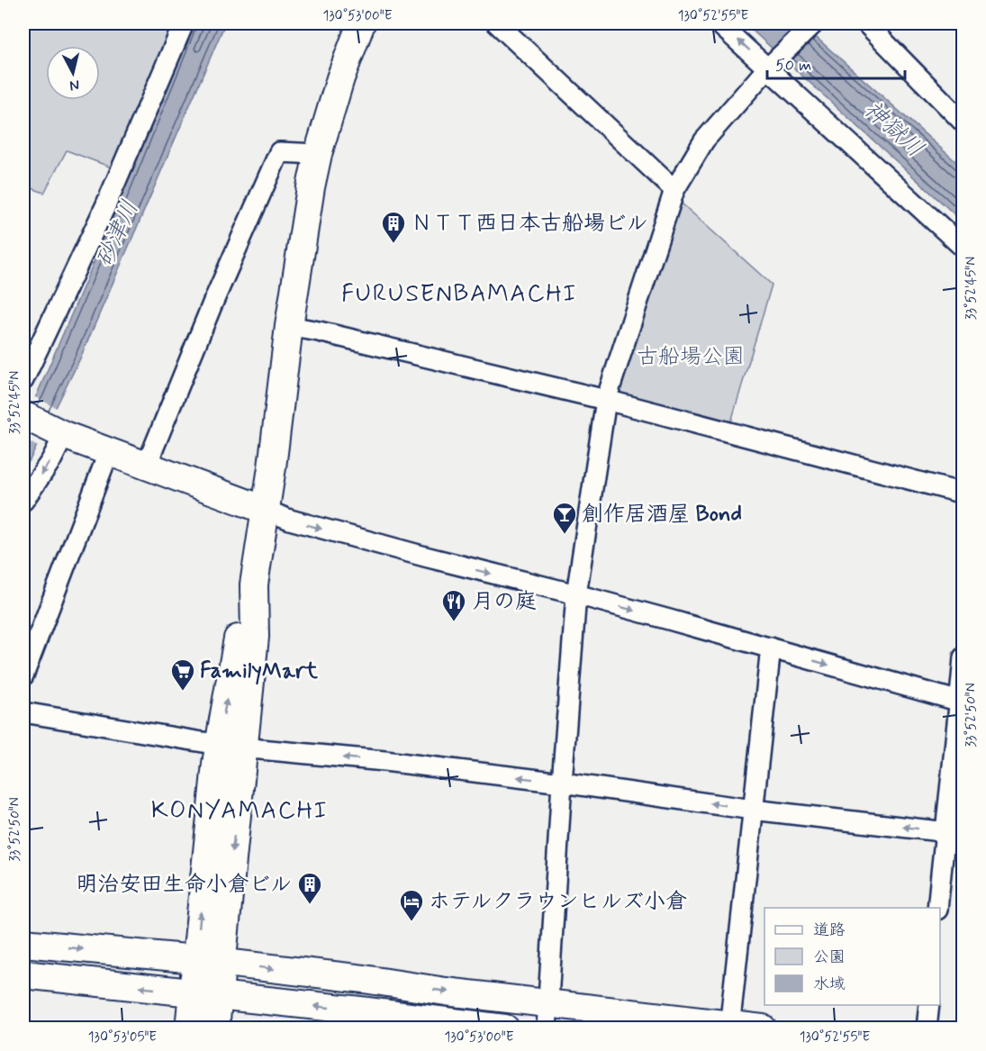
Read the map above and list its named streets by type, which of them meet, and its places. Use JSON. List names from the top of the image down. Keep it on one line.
{"districts":["FURUSENBAMACHI","KONYAMACHI"],"water":["神獄川","砂津川"],"parks":["古船場公園"],"places":{"building":["ＮＴＴ西日本古船場ビル","明治安田生命小倉ビル"],"bar":["創作居酒屋 Bond"],"restaurant":["月の庭"],"supermarket":["FamilyMart"],"hotel":["ホテルクラウンヒルズ小倉"]},"legend":["道路","公園","水域"],"scale_bar":"50 m","north":"bottom","coordinates":["130°53'00\"E","130°52'55\"E","33°52'45\"N","33°52'50\"N","130°53'05\"E"]}
